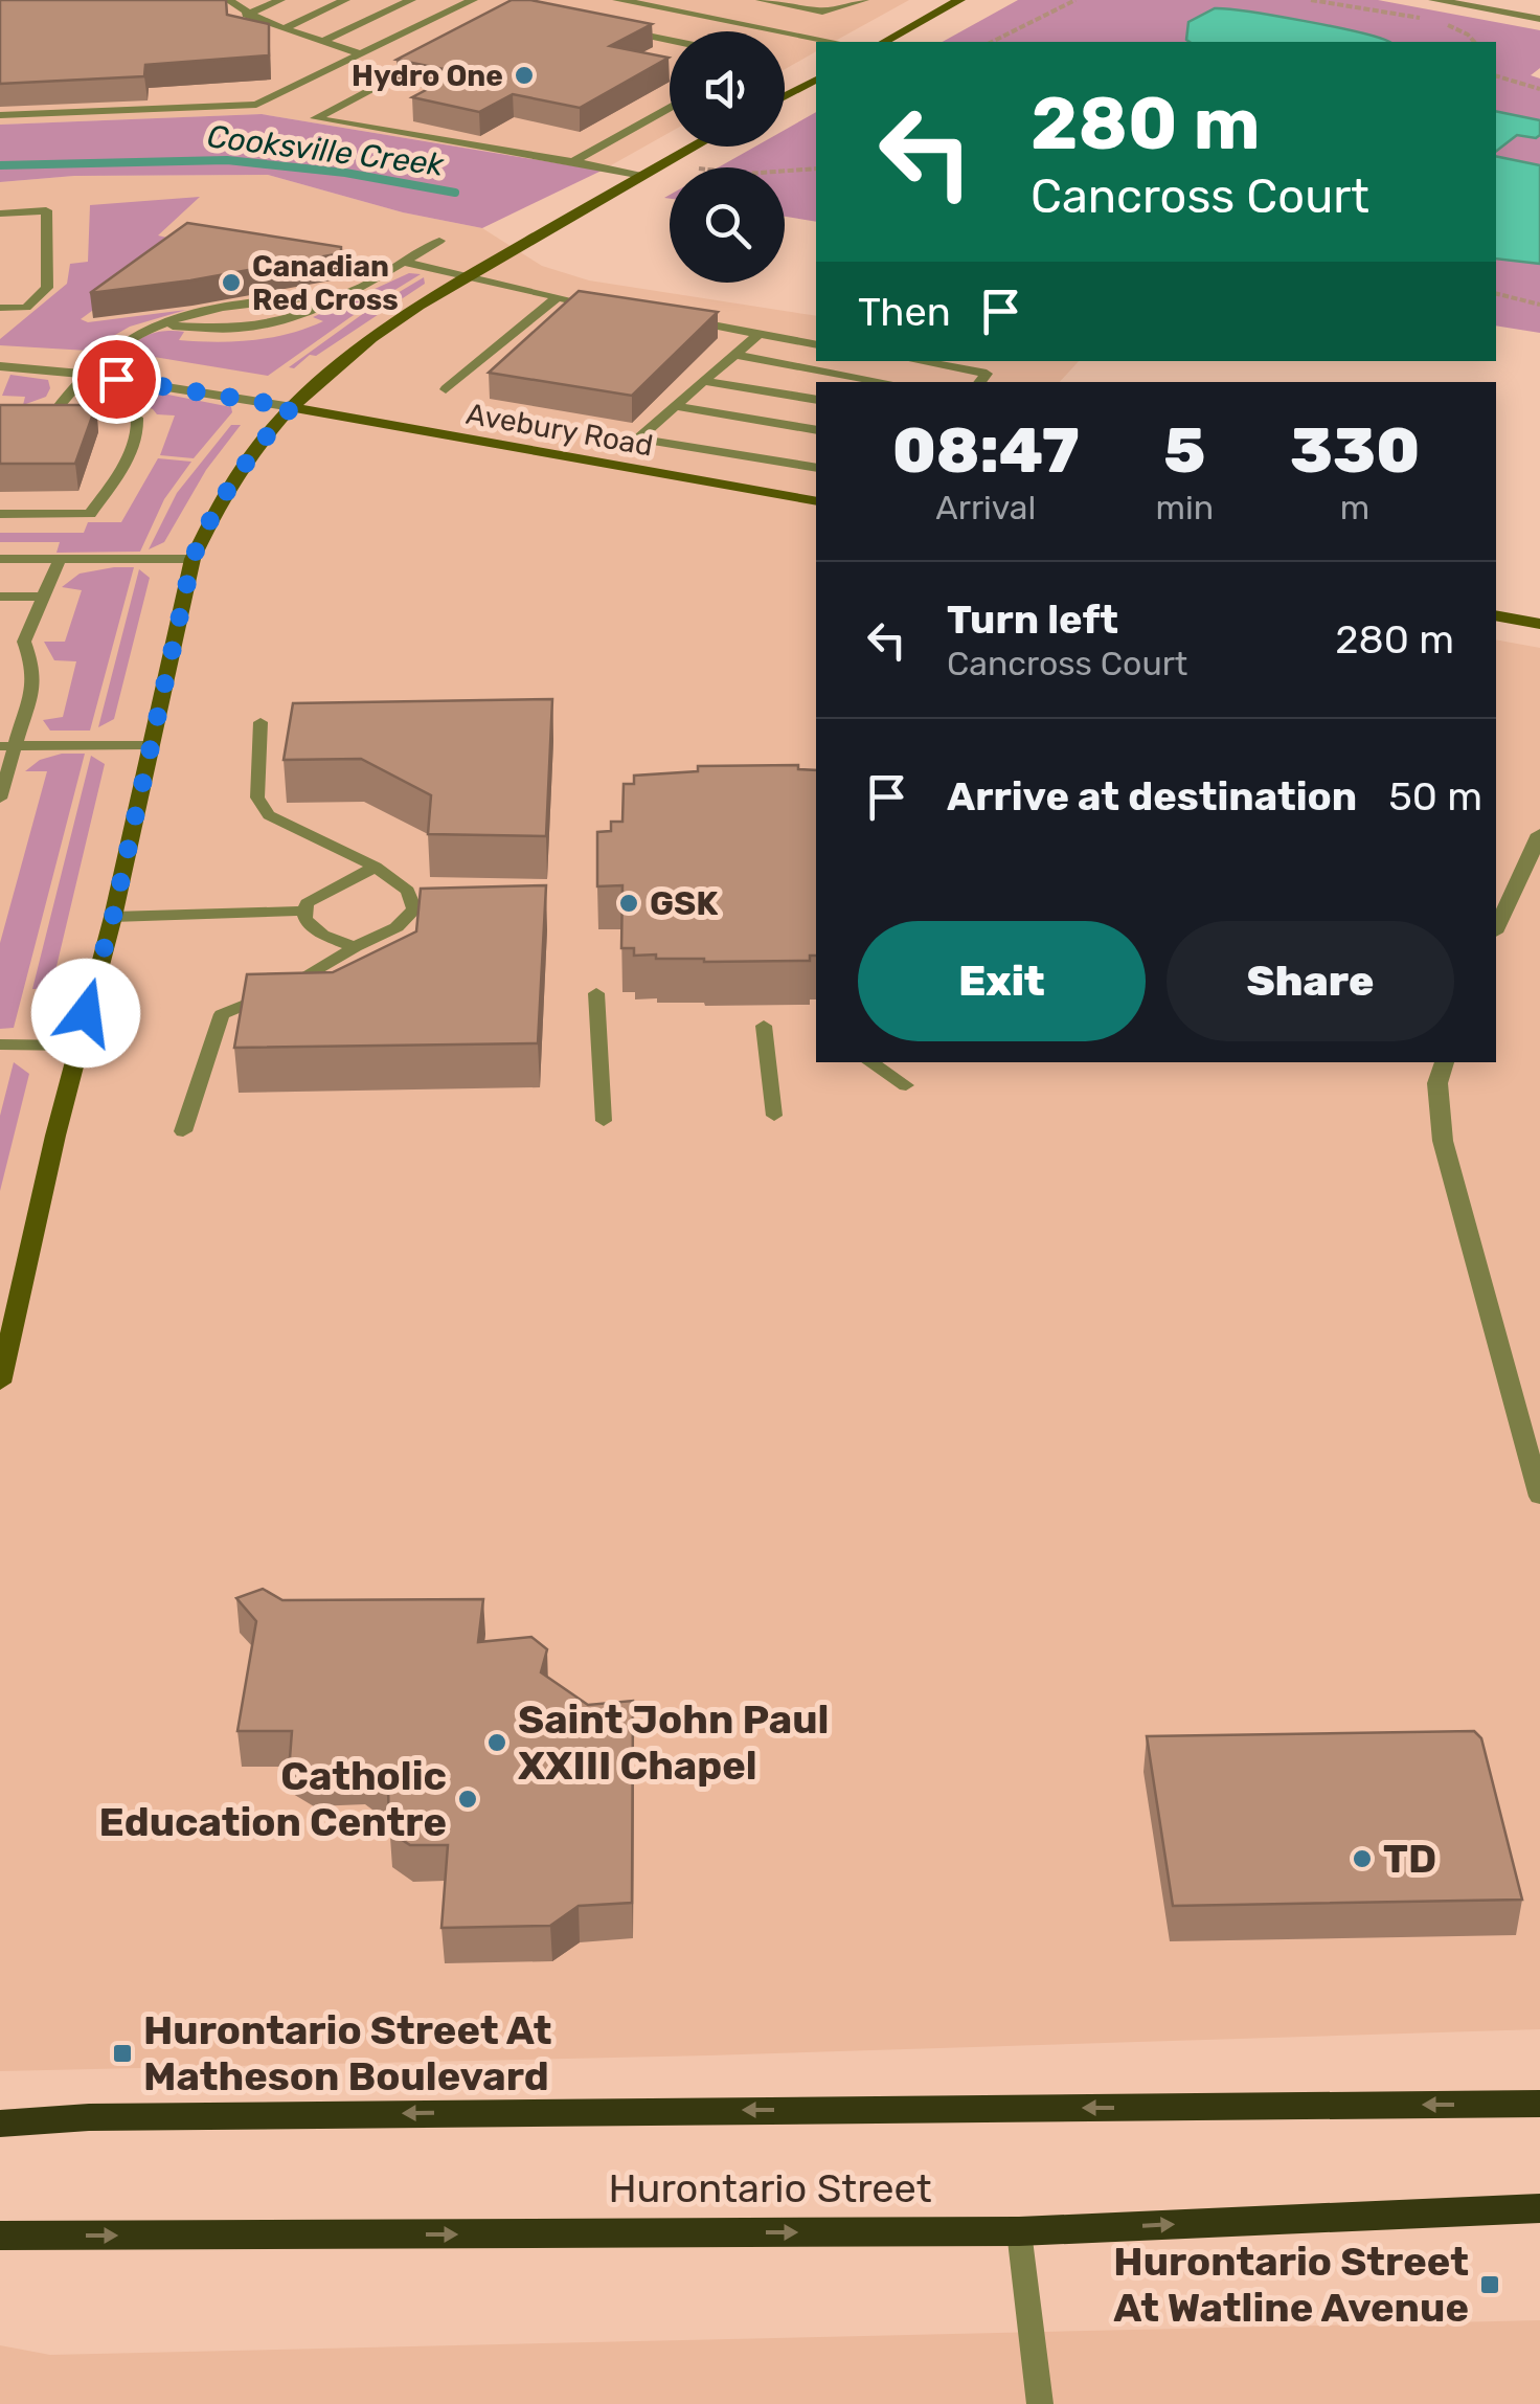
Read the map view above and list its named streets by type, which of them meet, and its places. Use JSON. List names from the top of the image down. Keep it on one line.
{"streets":{"main road":["Hurontario Street"],"street":["Avebury Road"]},"water":["Cooksville Creek"],"places":{"other":["Hydro One","Canadian Red Cross","GSK","Saint John Paul XXIII Chapel","Catholic Education Centre","TD"],"transit":["Hurontario Street At Matheson Boulevard","Hurontario Street At Watline Avenue"]},"page":{"turn":["280 m","Cancross Court"],"then":"Then","eta":["08:47","Arrival","5","min","330","m"],"list":[{"name":"Turn left","note":"Cancross Court","value":"280 m"},{"name":"Arrive at destination","value":"50 m"}],"buttons":["Exit","Share"]}}
